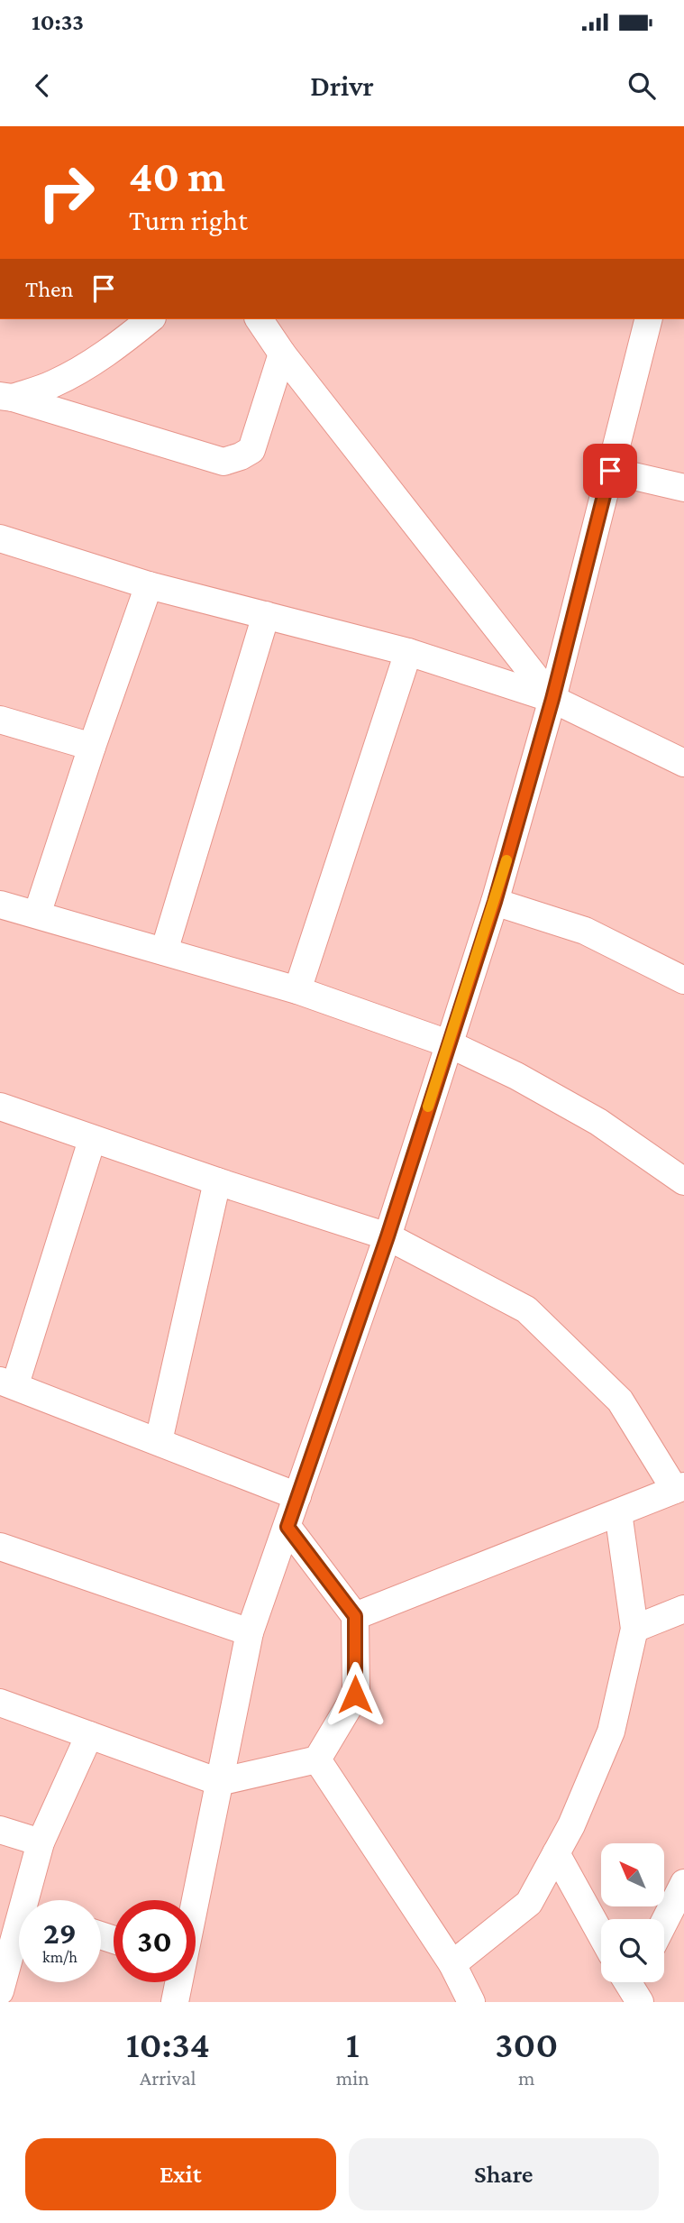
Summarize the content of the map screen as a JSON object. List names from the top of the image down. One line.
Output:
{"north":"top left","page":{"status":"10:33","header":"Drivr","turn":["40 m","Turn right"],"then":"Then","speed":"29 km/h","limit":"30","eta":["10:34","Arrival","1","min","300","m"],"buttons":["Exit","Share"]}}
